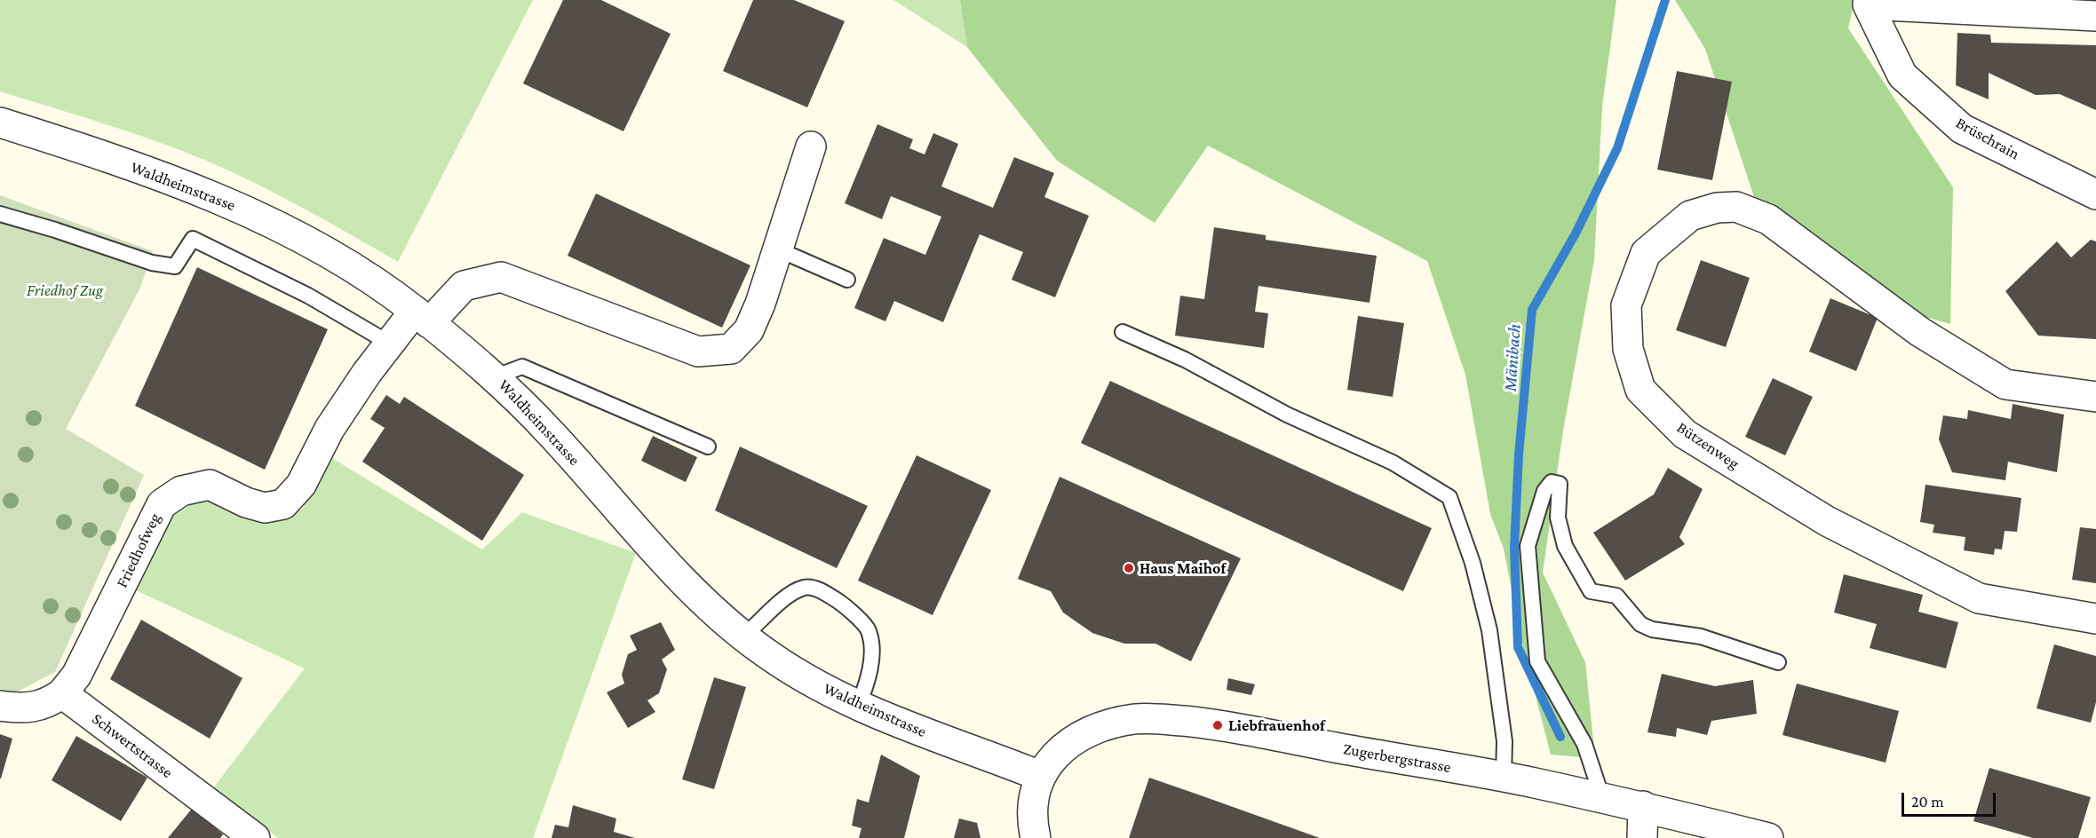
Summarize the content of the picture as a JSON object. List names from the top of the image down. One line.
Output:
{"streets":{"street":["Brüschrain","Waldheimstrasse","Bützenweg","Friedhofweg","Schwertstrasse","Zugerbergstrasse"]},"crossings":[["Waldheimstrasse","Friedhofweg"],["Waldheimstrasse","Zugerbergstrasse"],["Friedhofweg","Schwertstrasse"]],"water":["Mänibach"],"parks":["Friedhof Zug"],"places":["Haus Maihof","Liebfrauenhof"],"scale_bar":"20 m"}
